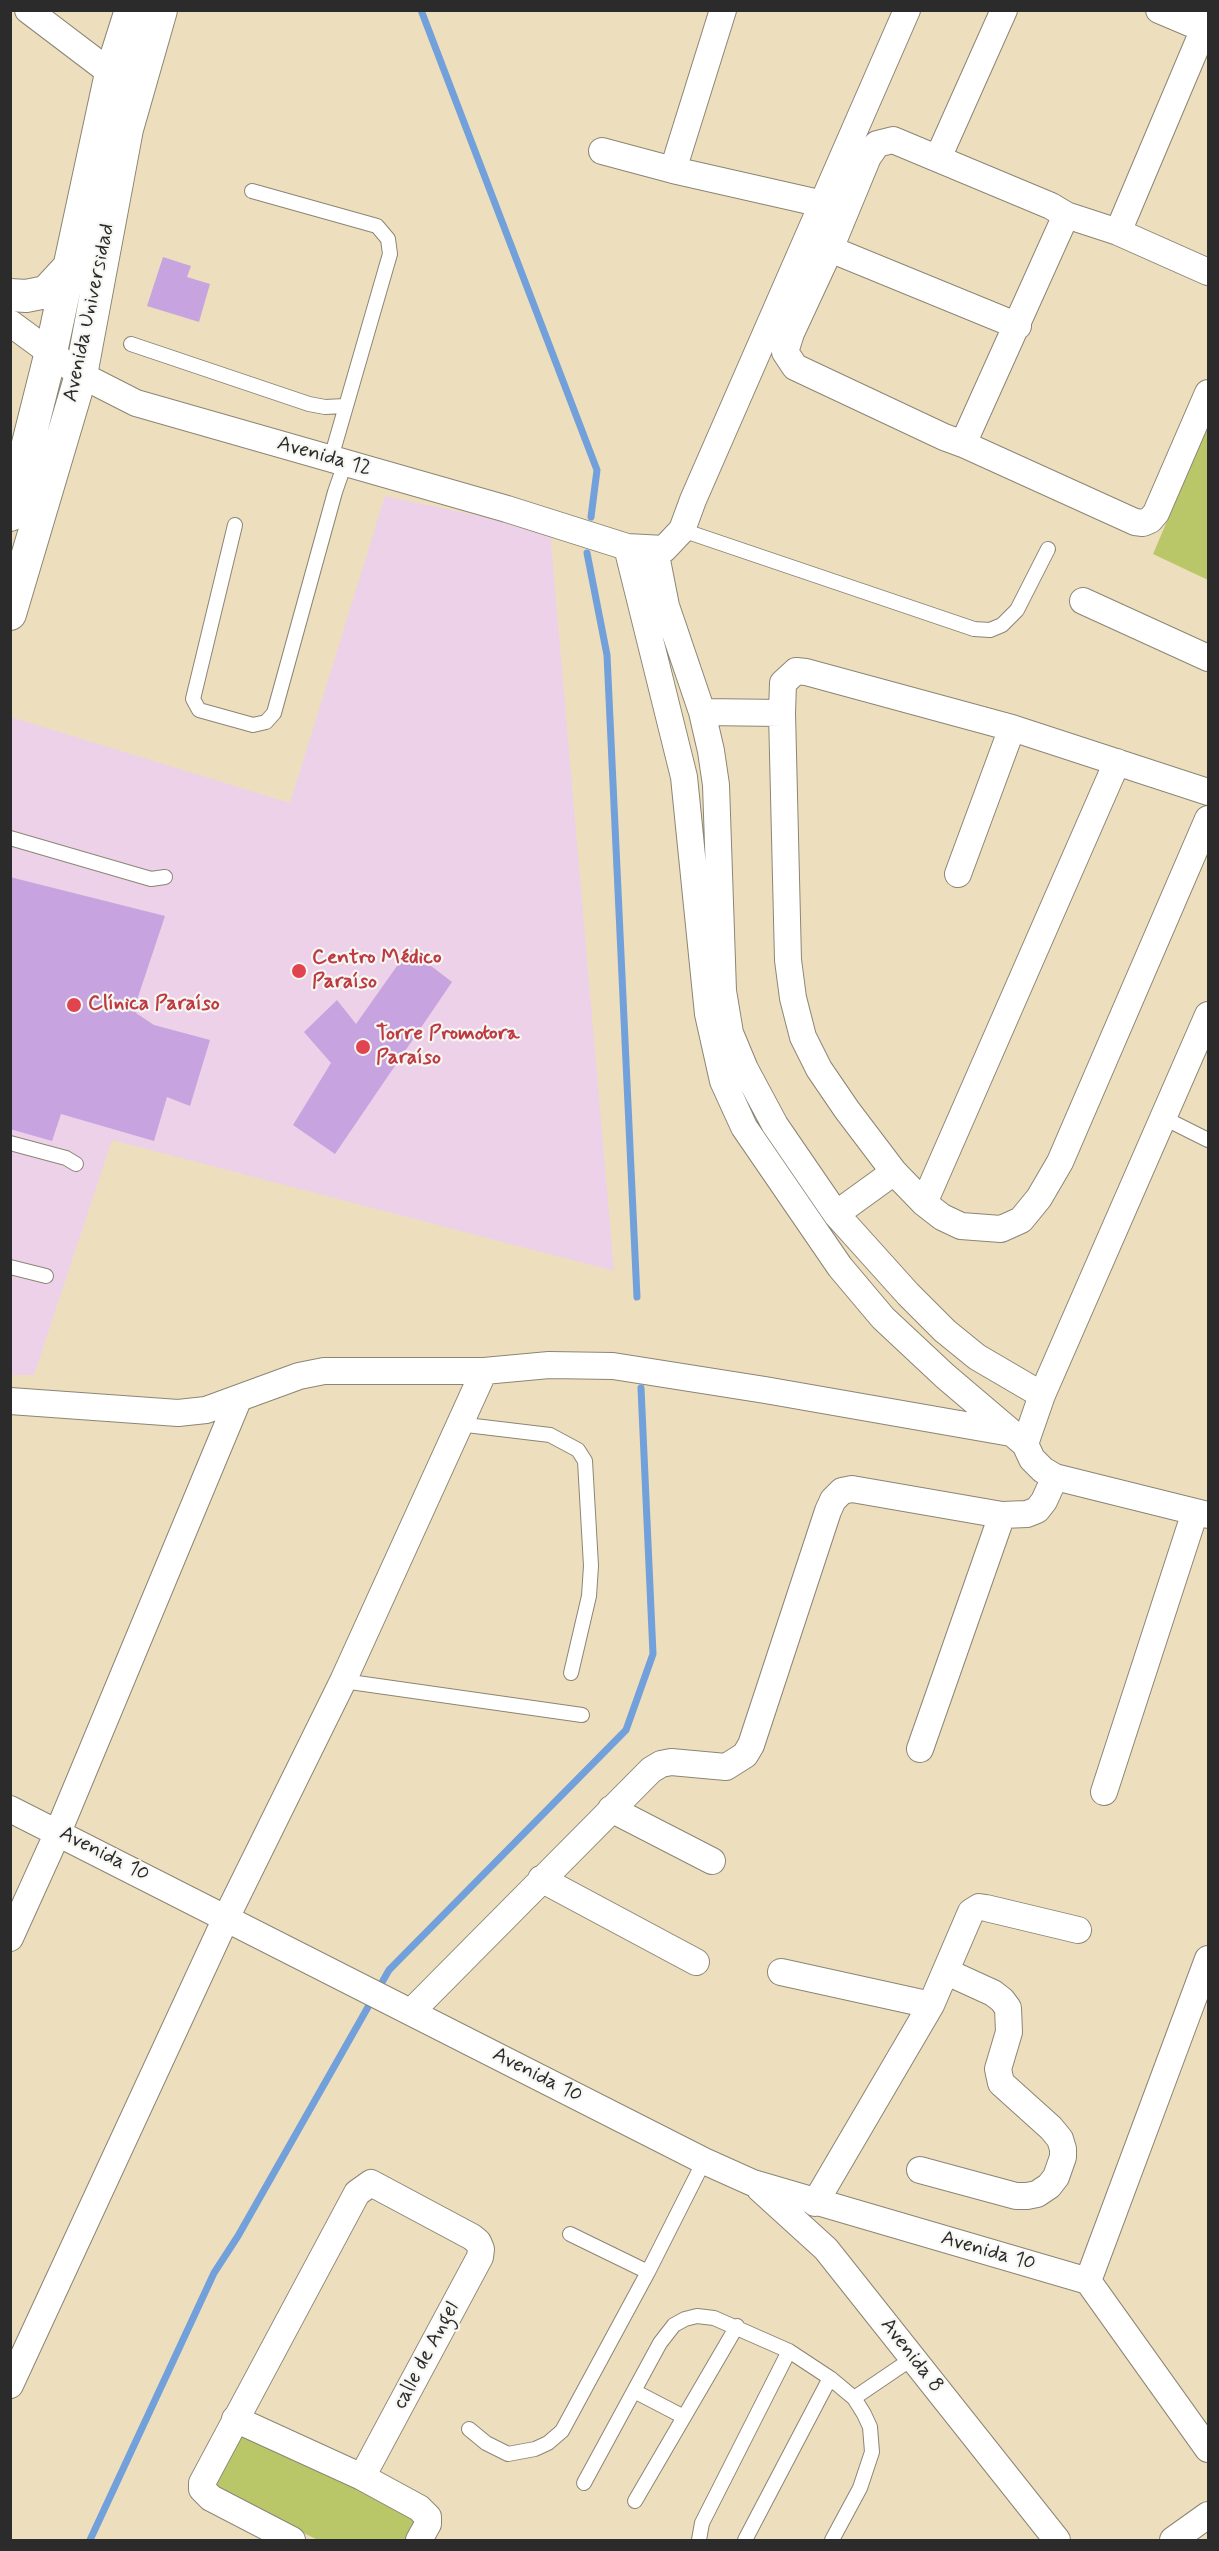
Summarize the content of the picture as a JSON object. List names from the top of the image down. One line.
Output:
{"streets":{"street":["Avenida Universidad","Avenida 12","Avenida 10","calle de Angel","Avenida 8"]},"crossings":[["Avenida Universidad","Avenida 12"],["Avenida 10","Avenida 8"]],"places":["Centro Médico Paraíso","Clínica Paraíso","Torre Promotora Paraíso"]}
